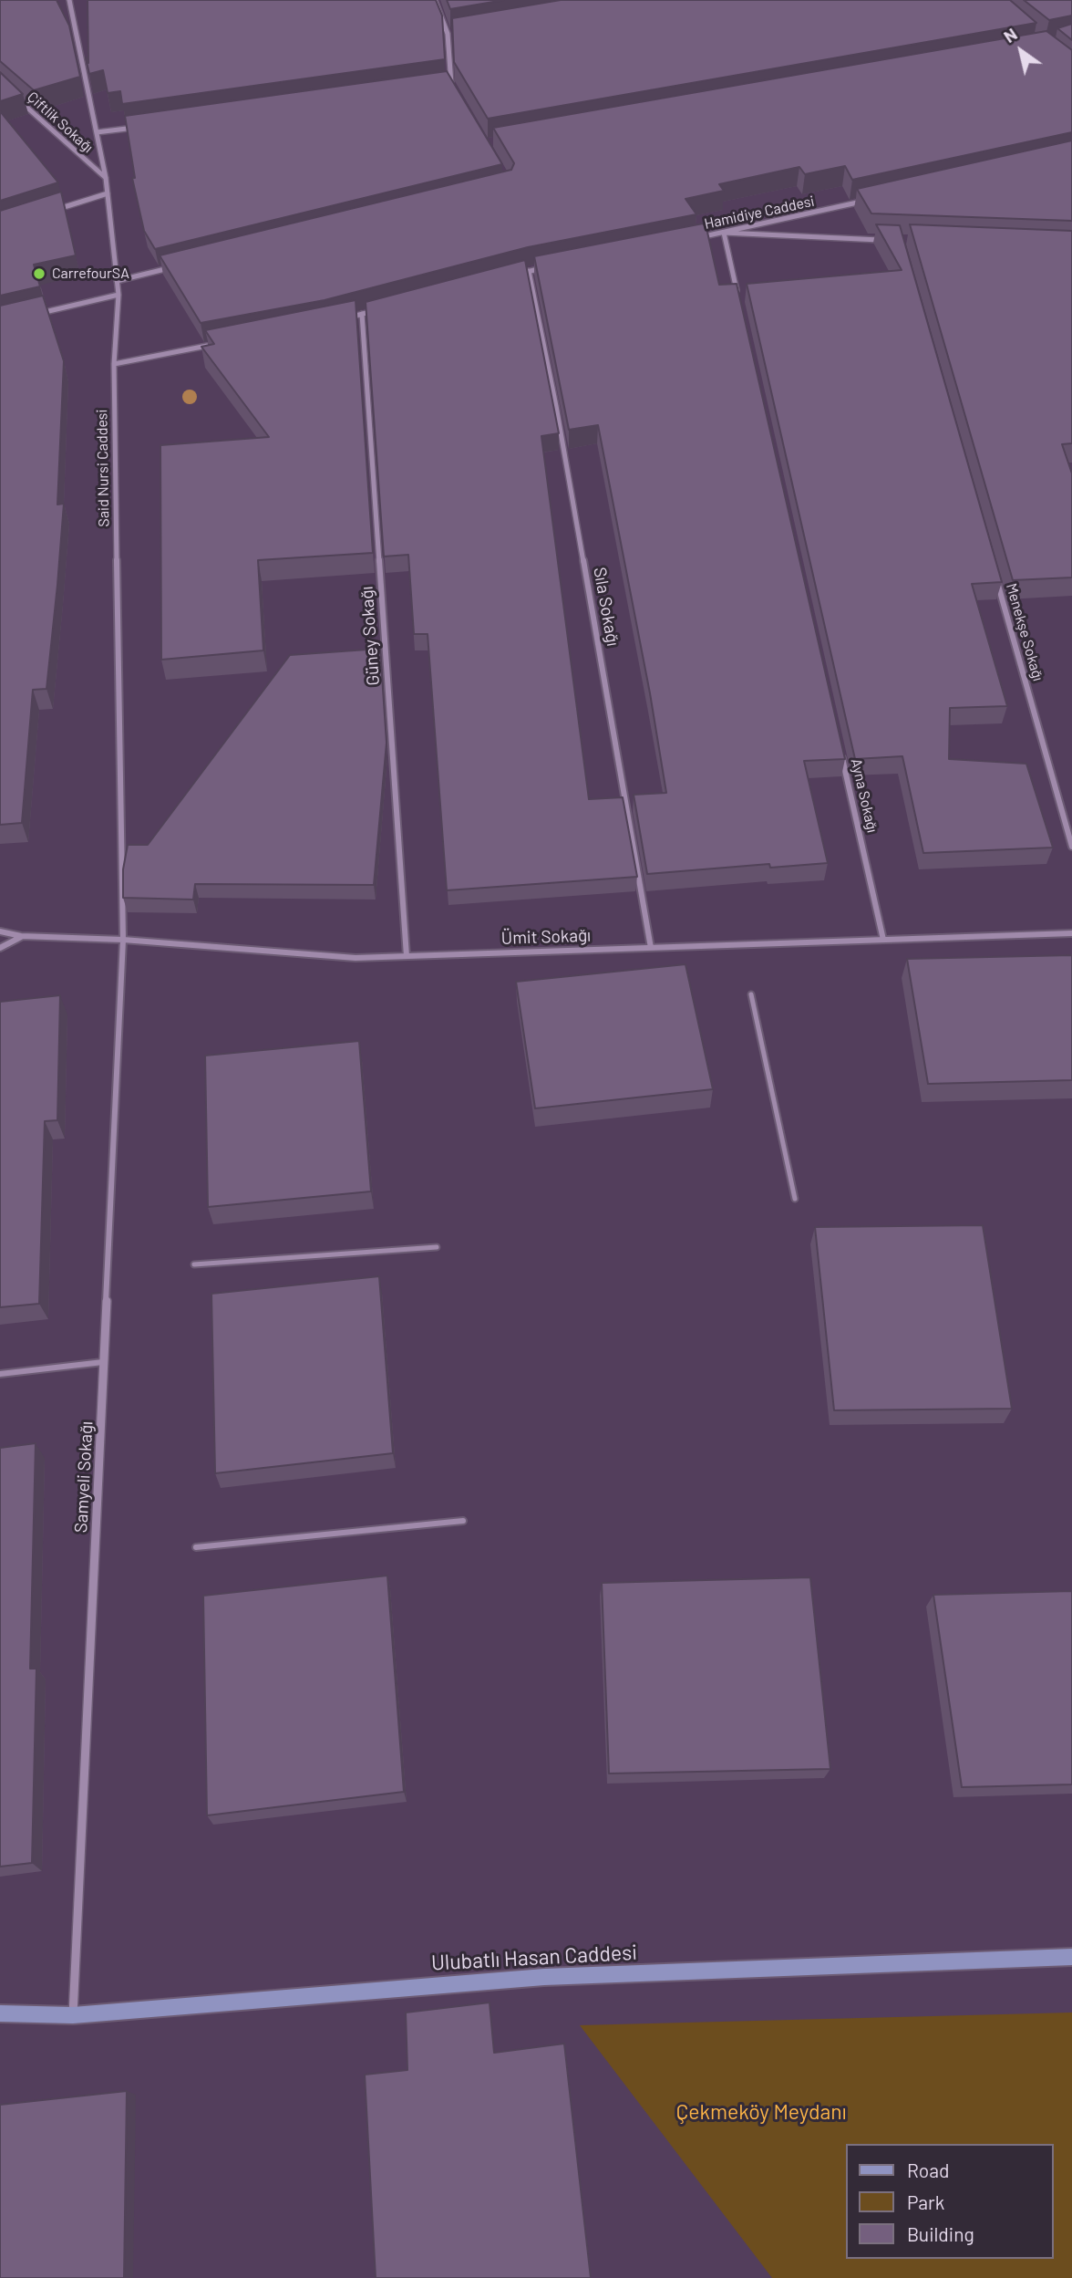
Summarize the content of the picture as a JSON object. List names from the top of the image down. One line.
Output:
{"streets":{"street":["Çiftlik Sokağı","Hamidiye Caddesi","Said Nursi Caddesi","Sıla Sokağı","Menekşe Sokağı","Güney Sokağı","Ayna Sokağı","Ümit Sokağı","Samyeli Sokağı","Ulubatlı Hasan Caddesi"]},"crossings":[["Çiftlik Sokağı","Said Nursi Caddesi"],["Said Nursi Caddesi","Ümit Sokağı"],["Said Nursi Caddesi","Samyeli Sokağı"],["Sıla Sokağı","Ümit Sokağı"],["Güney Sokağı","Ümit Sokağı"],["Ayna Sokağı","Ümit Sokağı"],["Ümit Sokağı","Samyeli Sokağı"],["Samyeli Sokağı","Ulubatlı Hasan Caddesi"]],"parks":["Çekmeköy Meydanı"],"places":["CarrefourSA"],"legend":["Road","Park","Building"],"north":"top left"}
